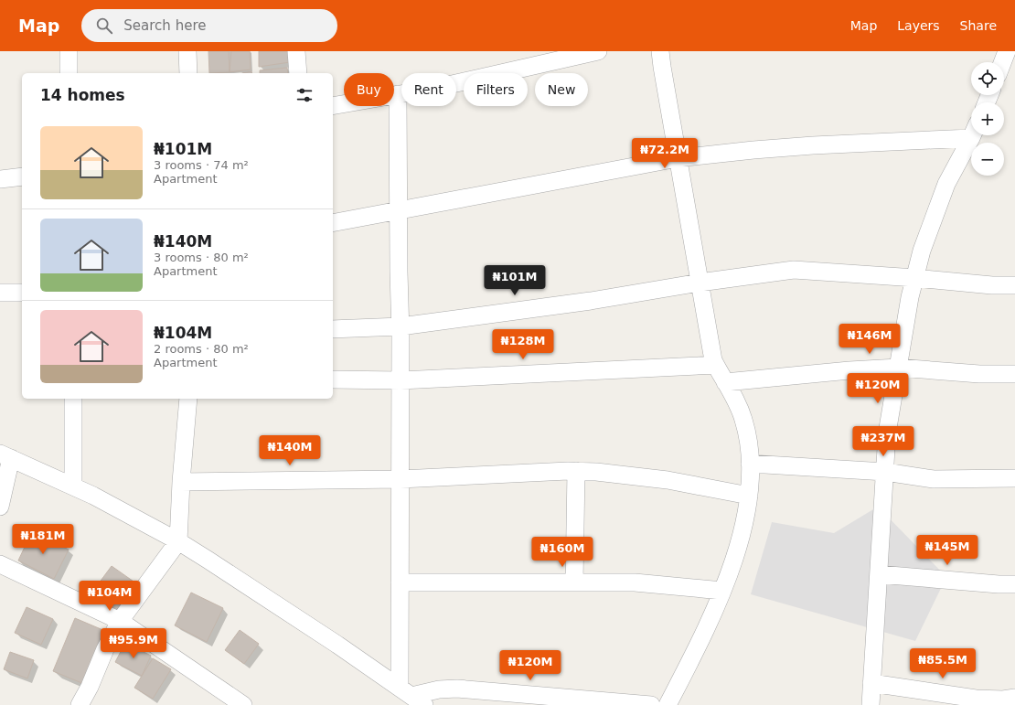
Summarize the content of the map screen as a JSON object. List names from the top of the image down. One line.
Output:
{"page":{"header":"Map","search":"Search here","nav":["Map","Layers","Share"],"map_buttons":["+","−"],"chip":["Buy","Rent","Filters","New"],"heading":"14 homes","list":[{"name":"₦101M","note":"3 rooms · 74 m² · Apartment"},{"name":"₦140M","note":"3 rooms · 80 m² · Apartment"},{"name":"₦104M","note":"2 rooms · 80 m² · Apartment"}],"price":["₦72.2M","₦101M","₦146M","₦128M","₦120M","₦237M","₦140M","₦181M","₦145M","₦160M","₦104M","₦95.9M","₦85.5M","₦120M"]}}
